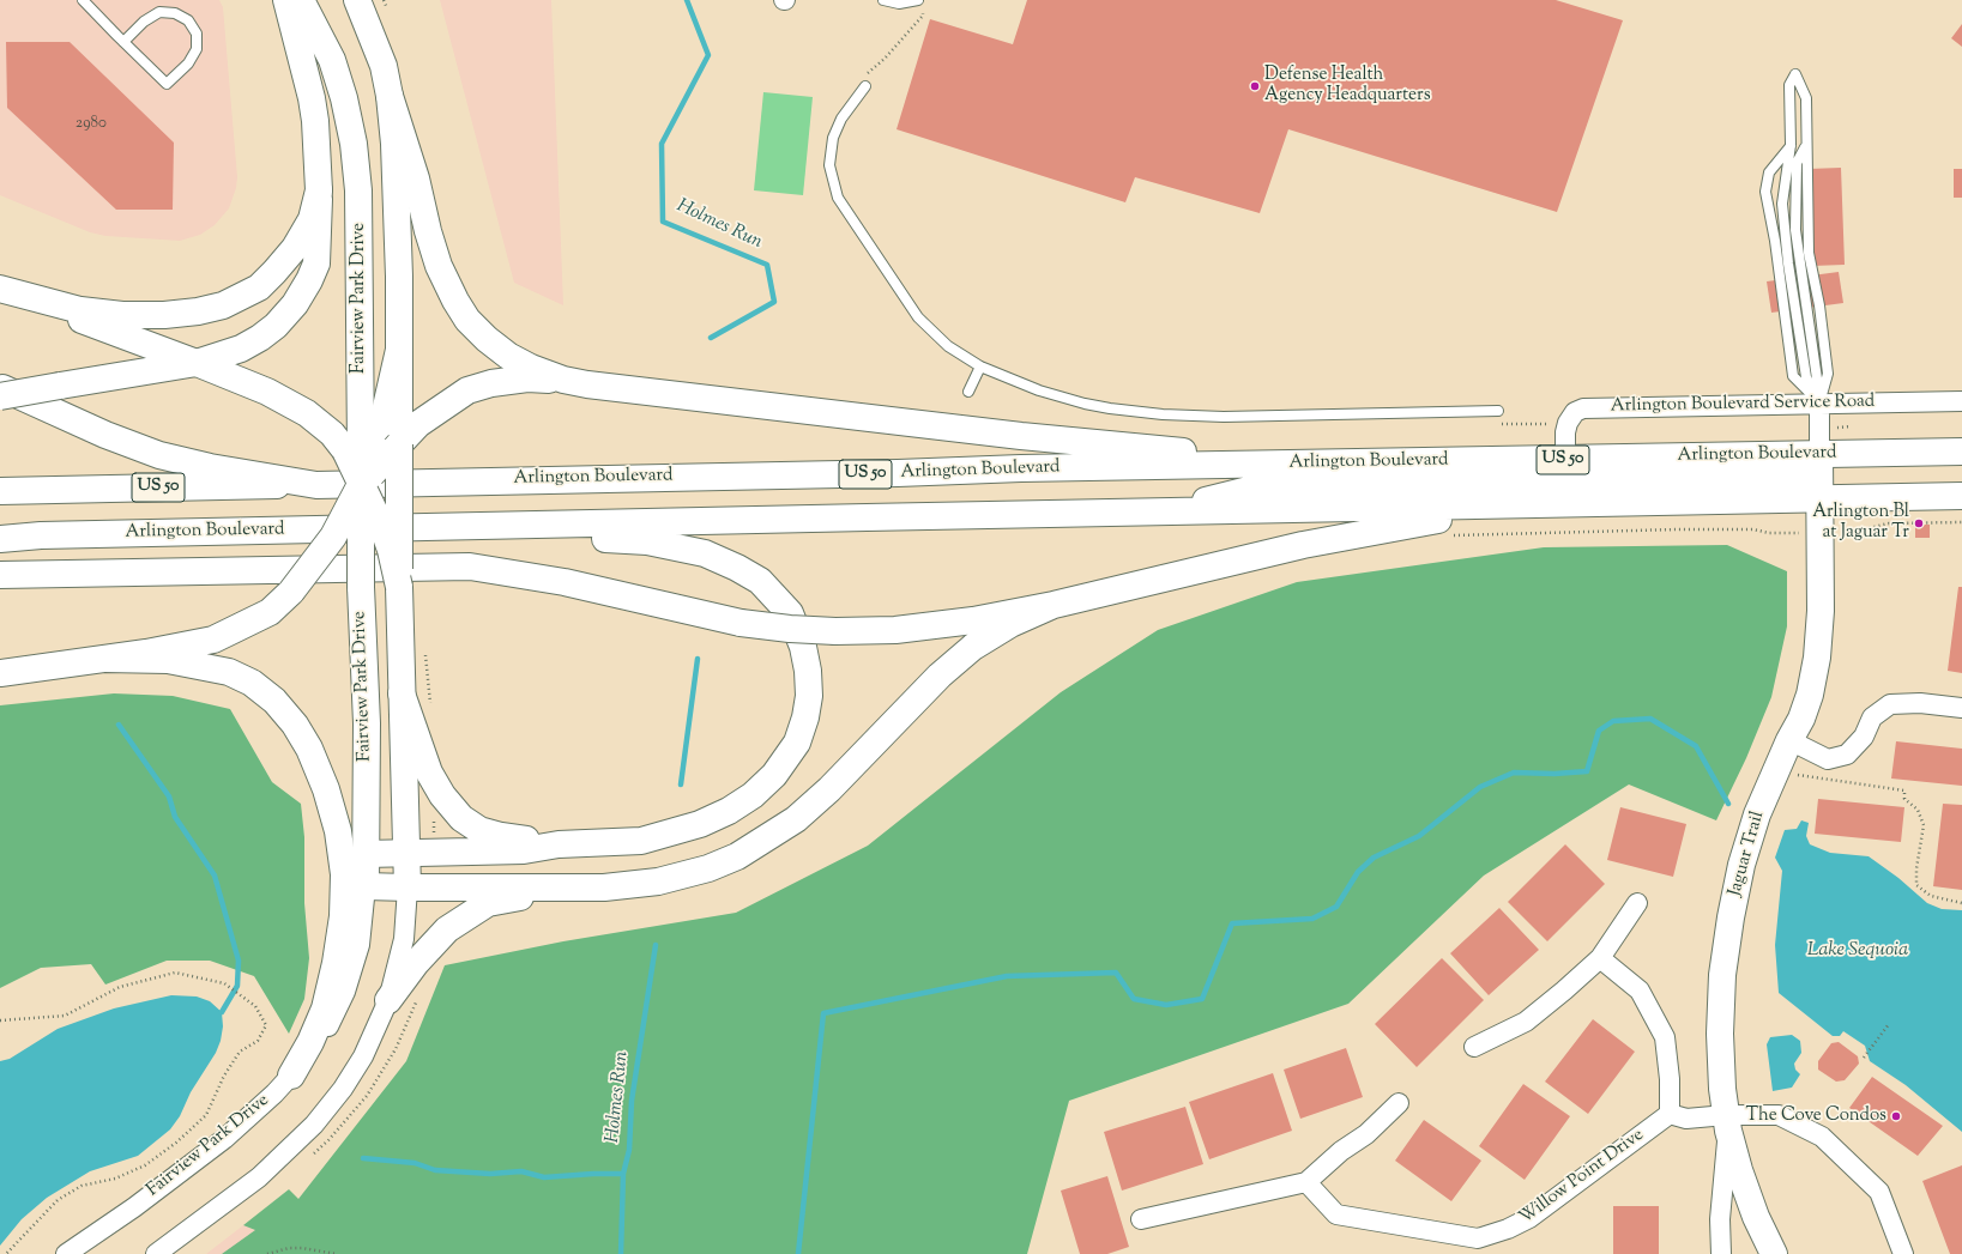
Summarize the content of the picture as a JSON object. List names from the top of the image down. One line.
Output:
{"streets":{"main road":["Fairview Park Drive","Arlington Boulevard","US 50","Jaguar Trail"],"street":["Arlington Boulevard Service Road","Willow Point Drive"]},"crossings":[["Arlington Boulevard Service Road","Arlington Boulevard"],["Arlington Boulevard","Jaguar Trail"]],"water":["Holmes Run","Lake Sequoia"],"places":["Defense Health Agency Headquarters","Arlington Bl at Jaguar Tr","The Cove Condos"],"house_numbers":["2980"]}
